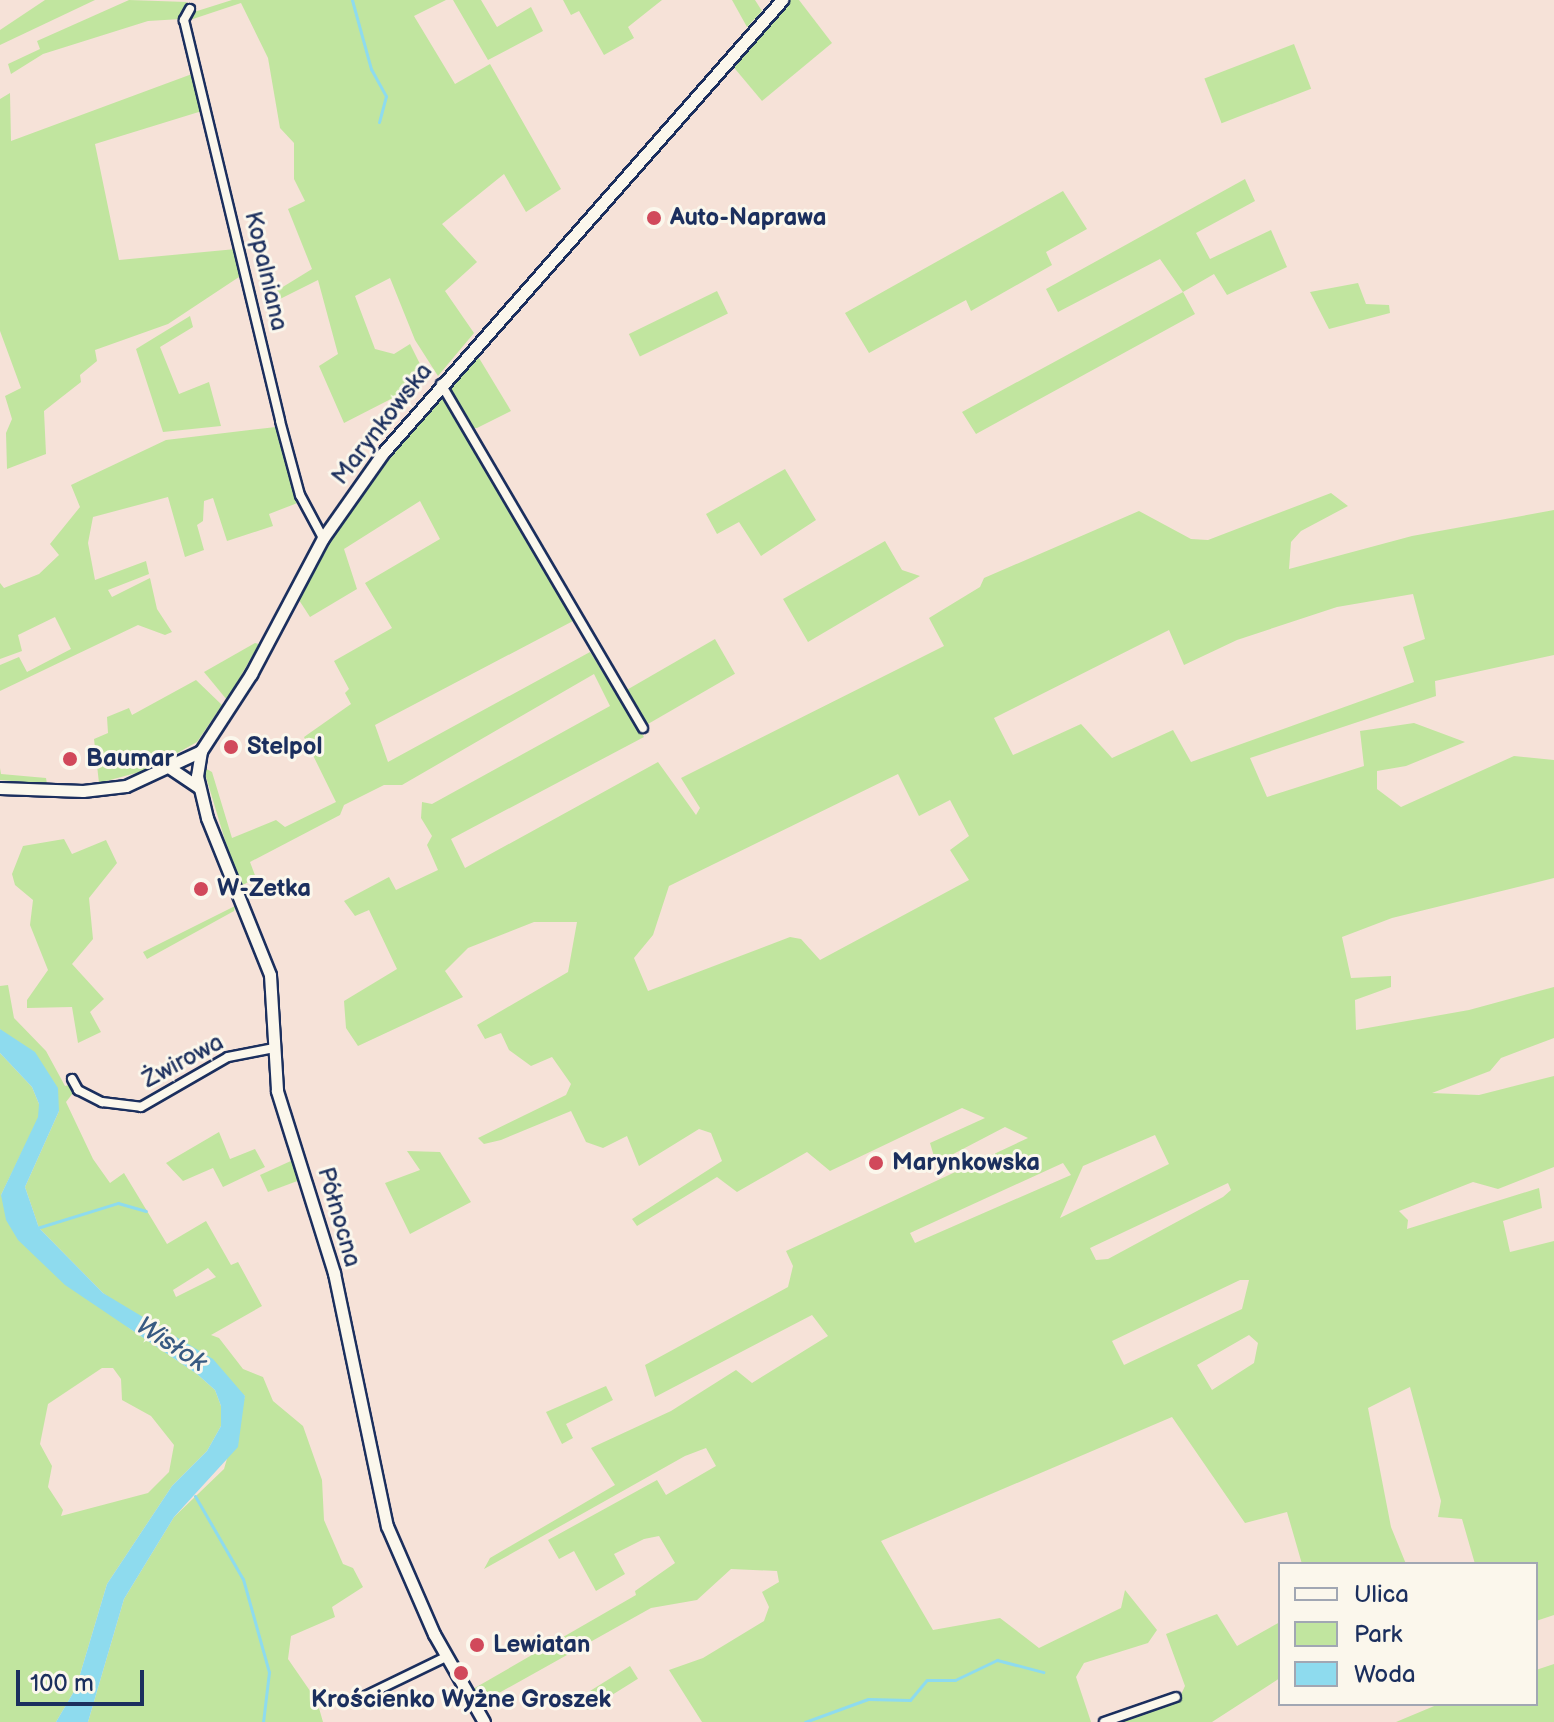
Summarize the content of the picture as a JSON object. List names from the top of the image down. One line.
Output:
{"streets":{"street":["Kopalniana","Marynkowska","Żwirowa","Północna"]},"crossings":[["Kopalniana","Marynkowska"],["Marynkowska","Północna"],["Żwirowa","Północna"]],"water":["Wisłok"],"places":["Auto-Naprawa","Stelpol","Baumar","W-Zetka","Marynkowska","Lewiatan","Krościenko Wyżne Groszek"],"legend":["Ulica","Park","Woda"],"scale_bar":"100 m"}
